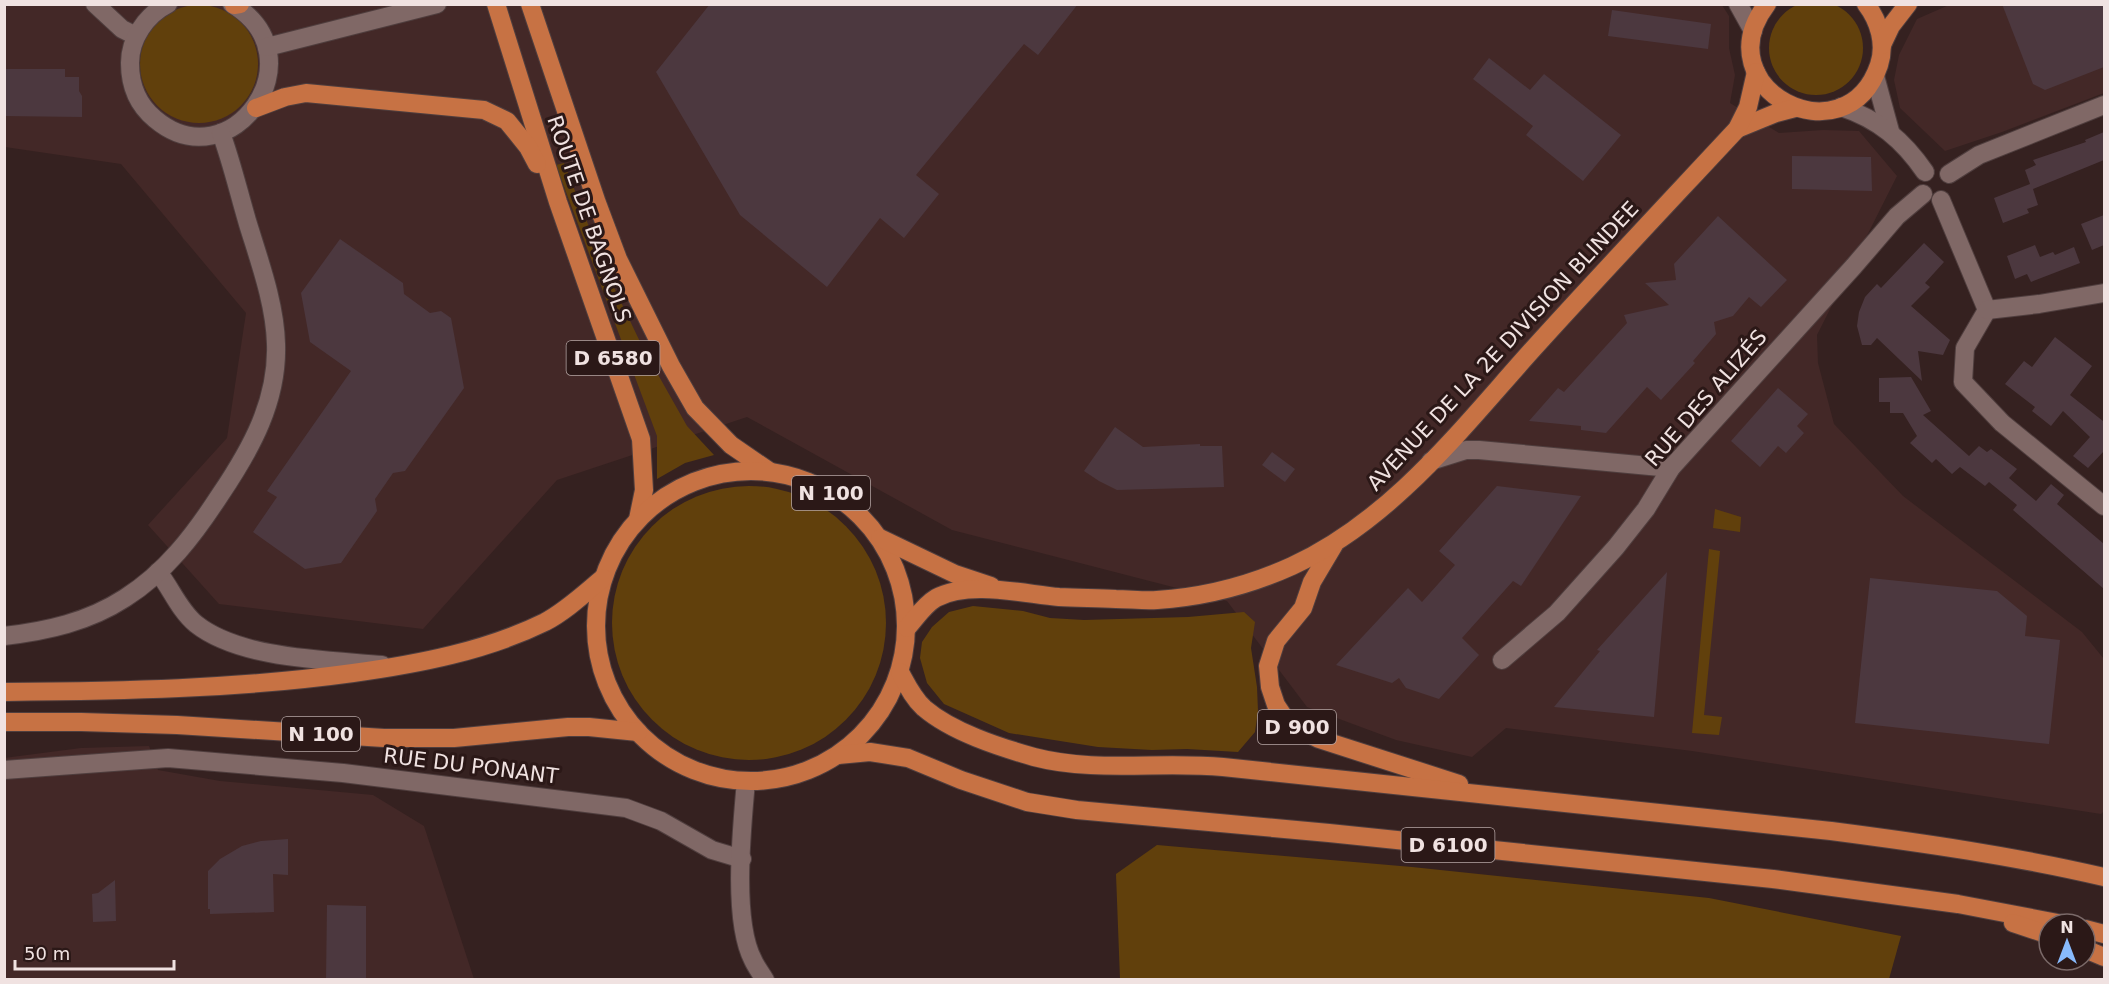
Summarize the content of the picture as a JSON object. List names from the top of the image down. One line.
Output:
{"streets":{"main road":["ROUTE DE BAGNOLS","AVENUE DE LA 2E DIVISION BLINDEE","D 6580","N 100","D 900","D 6100"],"street":["RUE DES ALIZÉS","RUE DU PONANT"]},"crossings":[["ROUTE DE BAGNOLS","N 100"],["AVENUE DE LA 2E DIVISION BLINDEE","N 100"],["AVENUE DE LA 2E DIVISION BLINDEE","D 900"],["N 100","D 6100"]],"scale_bar":"50 m","north":"top"}
